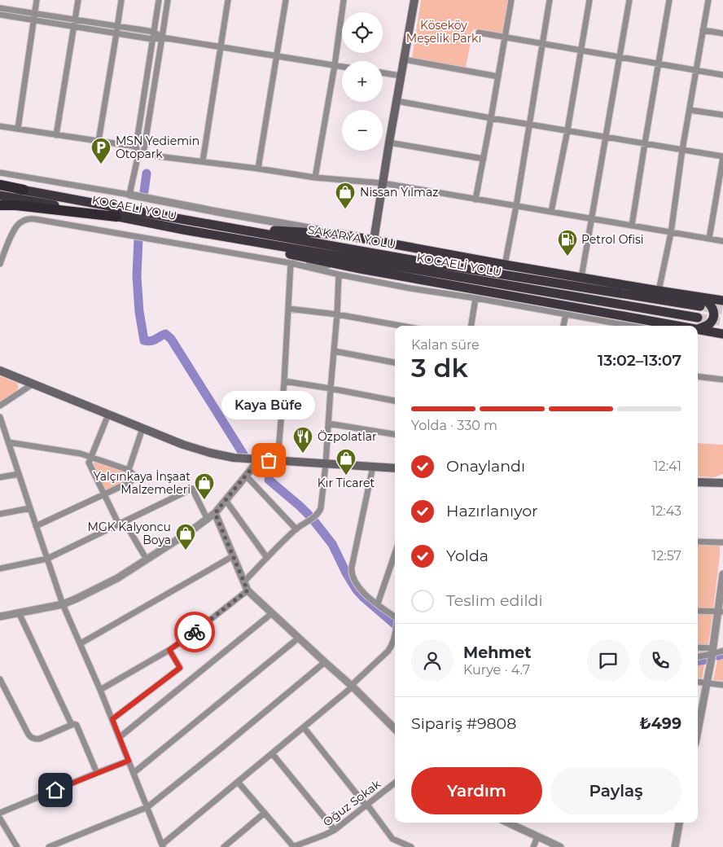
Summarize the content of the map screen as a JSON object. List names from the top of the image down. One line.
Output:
{"streets":{"highway":["KOCAELİ YOLU","SAKARYA YOLU"],"street":["Oğuz Sokak"]},"parks":["Köseköy Meşelik Parkı"],"places":{"parking":["MSN Yediemin Otopark"],"shop":["Nissan Yılmaz","Kır Ticaret","Yalçınkaya İnşaat Malzemeleri","MGK Kalyoncu Boya"],"fuel station":["Petrol Ofisi"],"restaurant":["Özpolatlar"],"other":["Kaya Büfe"]},"page":{"map_buttons":["+","−"],"heading":["3 dk","Kalan süre","13:02–13:07"],"panel":["Mehmet","Kurye · 4.7","Sipariş #9808","₺499"],"bubble":"Kaya Büfe","bar":"Yolda · 330 m","list":[["Onaylandı","12:41"],["Hazırlanıyor","12:43"],["Yolda","12:57"],"Teslim edildi"],"buttons":["Yardım","Paylaş"]}}
